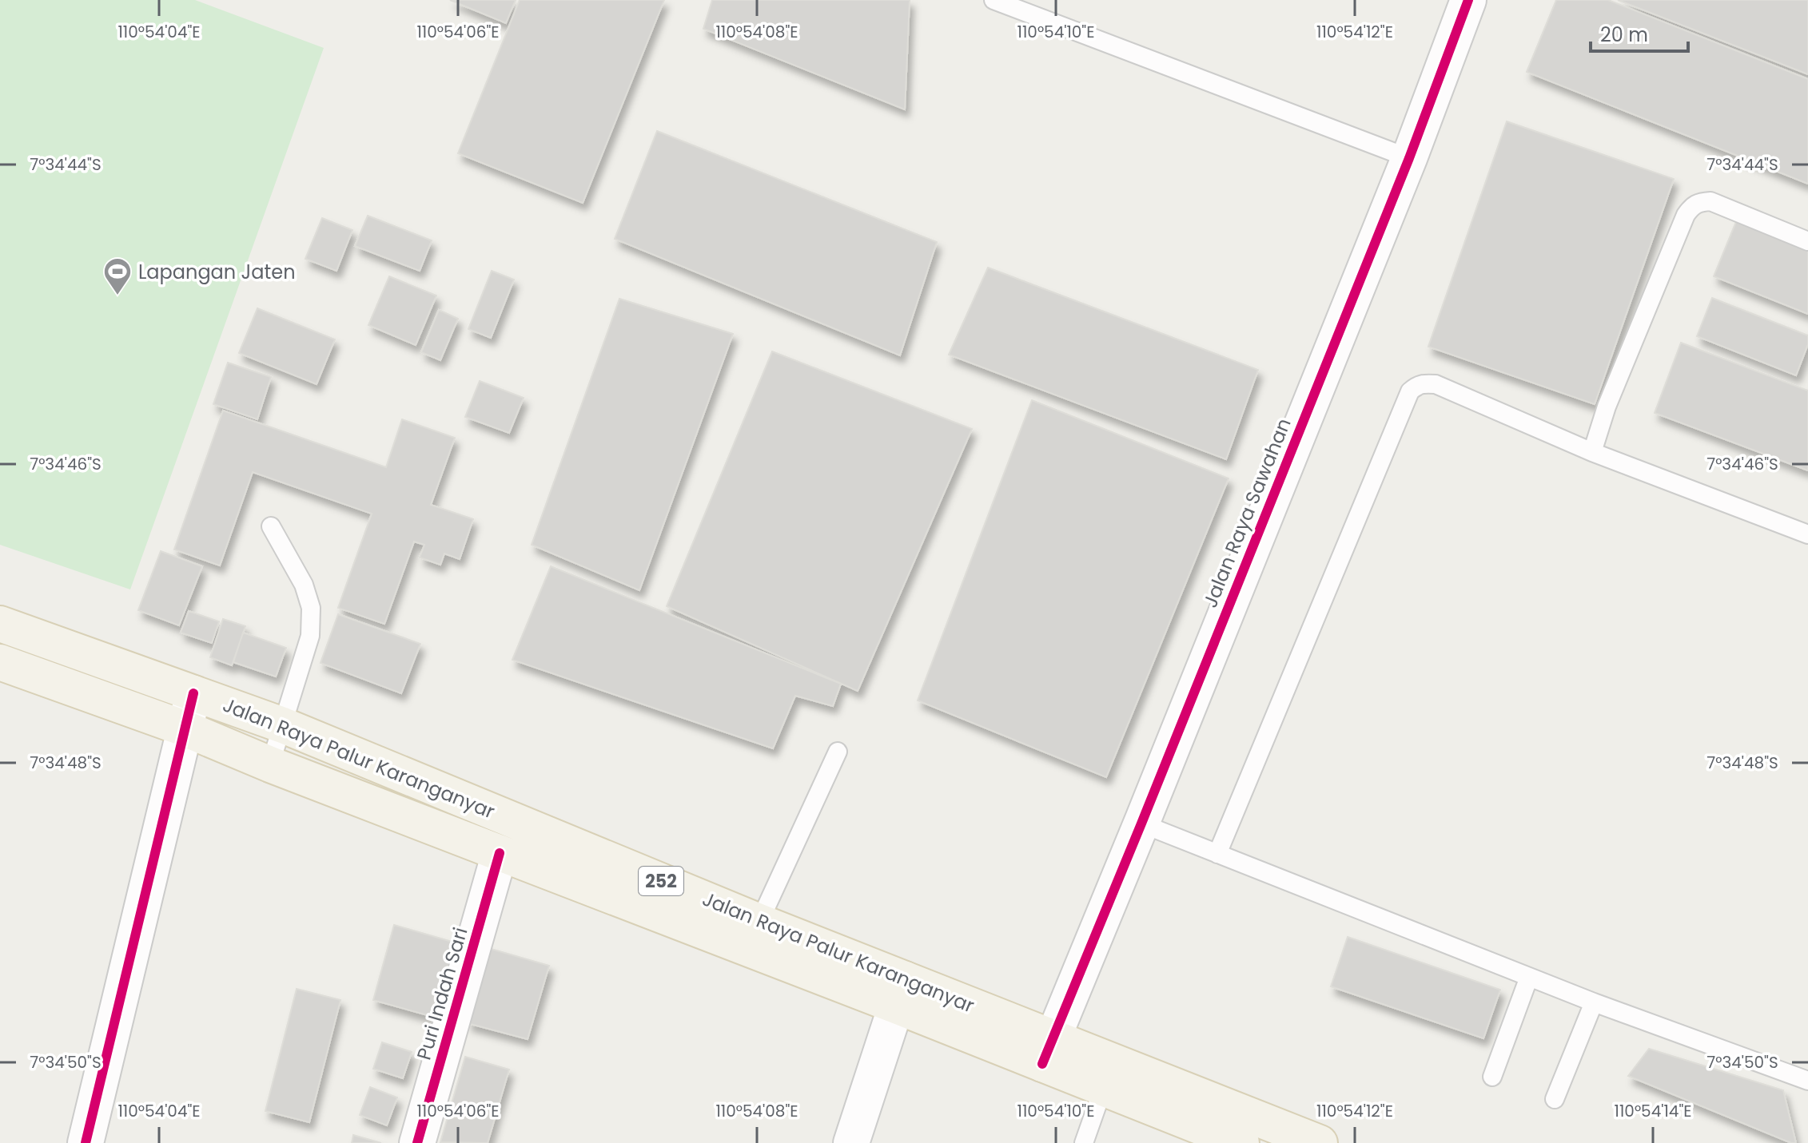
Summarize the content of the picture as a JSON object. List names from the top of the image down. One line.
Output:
{"streets":{"main road":["Jalan Raya Palur Karanganyar","252"],"street":["Jalan Raya Sawahan","Puri Indah Sari"]},"crossings":[["Jalan Raya Sawahan","Jalan Raya Palur Karanganyar"],["Jalan Raya Palur Karanganyar","Puri Indah Sari"]],"places":{"sports":["Lapangan Jaten"]},"scale_bar":"20 m","coordinates":["110°54'04\"E","110°54'06\"E","110°54'08\"E","110°54'10\"E","110°54'12\"E","7°34'44\"S","7°34'46\"S","7°34'48\"S","7°34'50\"S","110°54'14\"E"]}
